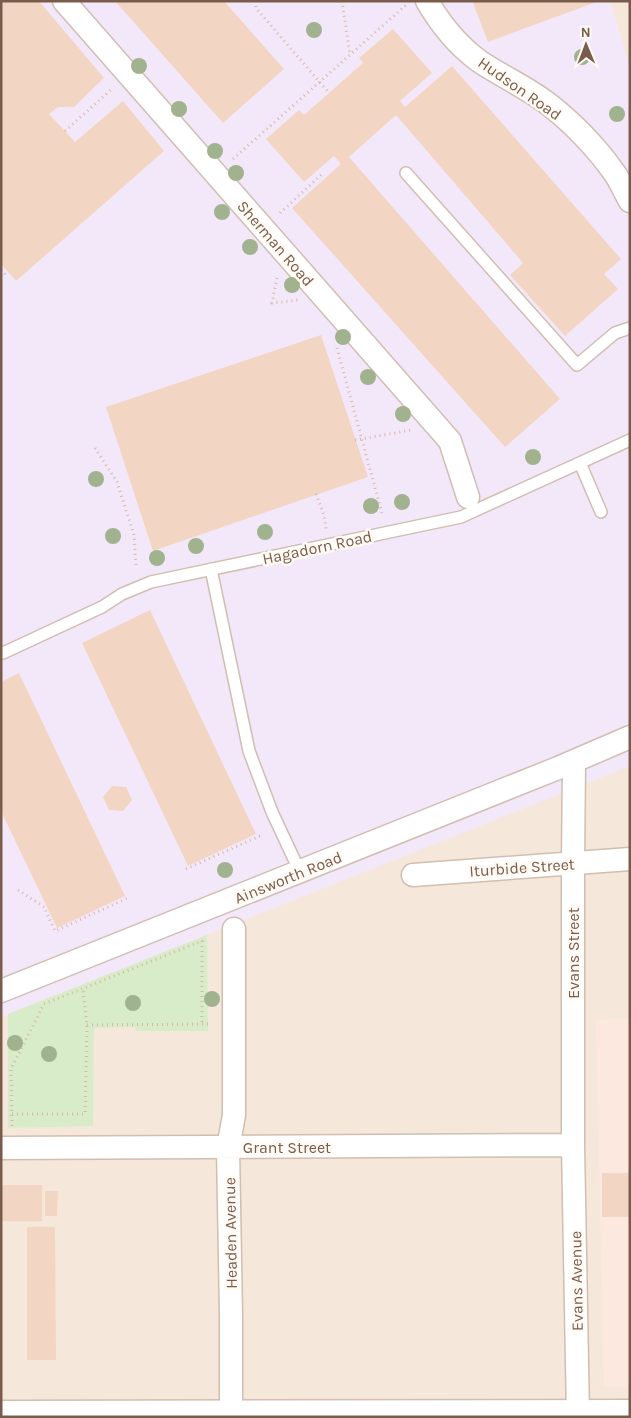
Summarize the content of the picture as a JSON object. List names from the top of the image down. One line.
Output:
{"streets":{"street":["Hudson Road","Sherman Road","Iturbide Street","Ainsworth Road","Evans Street","Grant Street","Headen Avenue","Evans Avenue"],"lane":["Hagadorn Road"]},"crossings":[["Iturbide Street","Evans Street"],["Ainsworth Road","Evans Street"],["Evans Street","Grant Street"],["Evans Street","Evans Avenue"],["Grant Street","Headen Avenue"],["Grant Street","Evans Avenue"]],"north":"top"}
